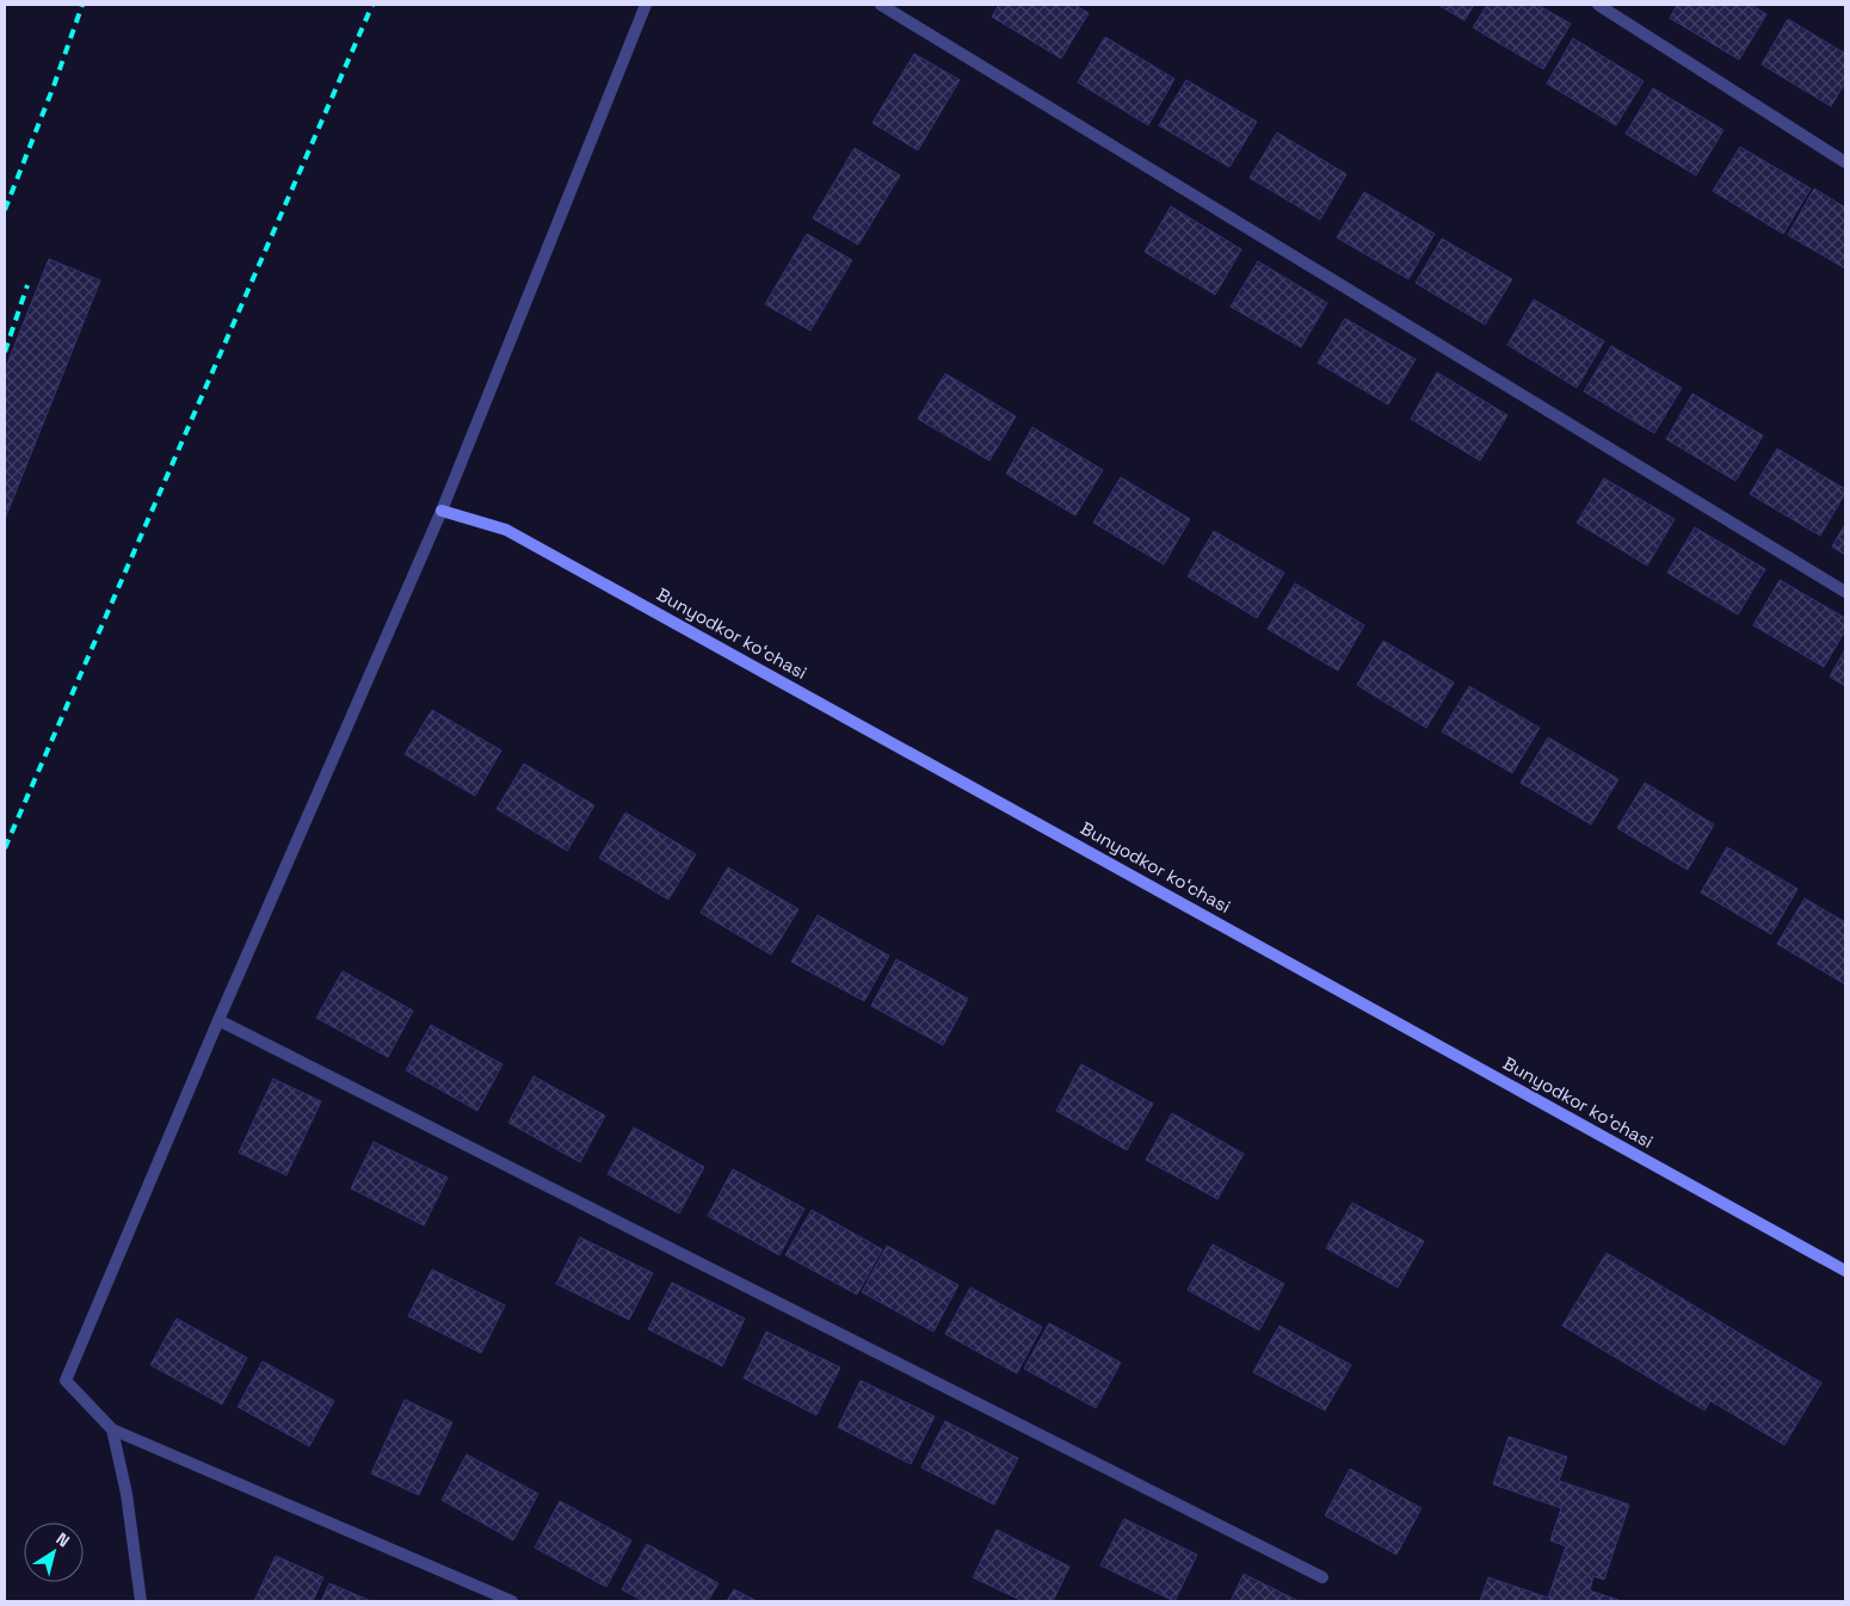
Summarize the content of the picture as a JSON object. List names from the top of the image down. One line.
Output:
{"streets":{"main road":["Bunyodkor koʻchasi"]},"north":"top right"}
